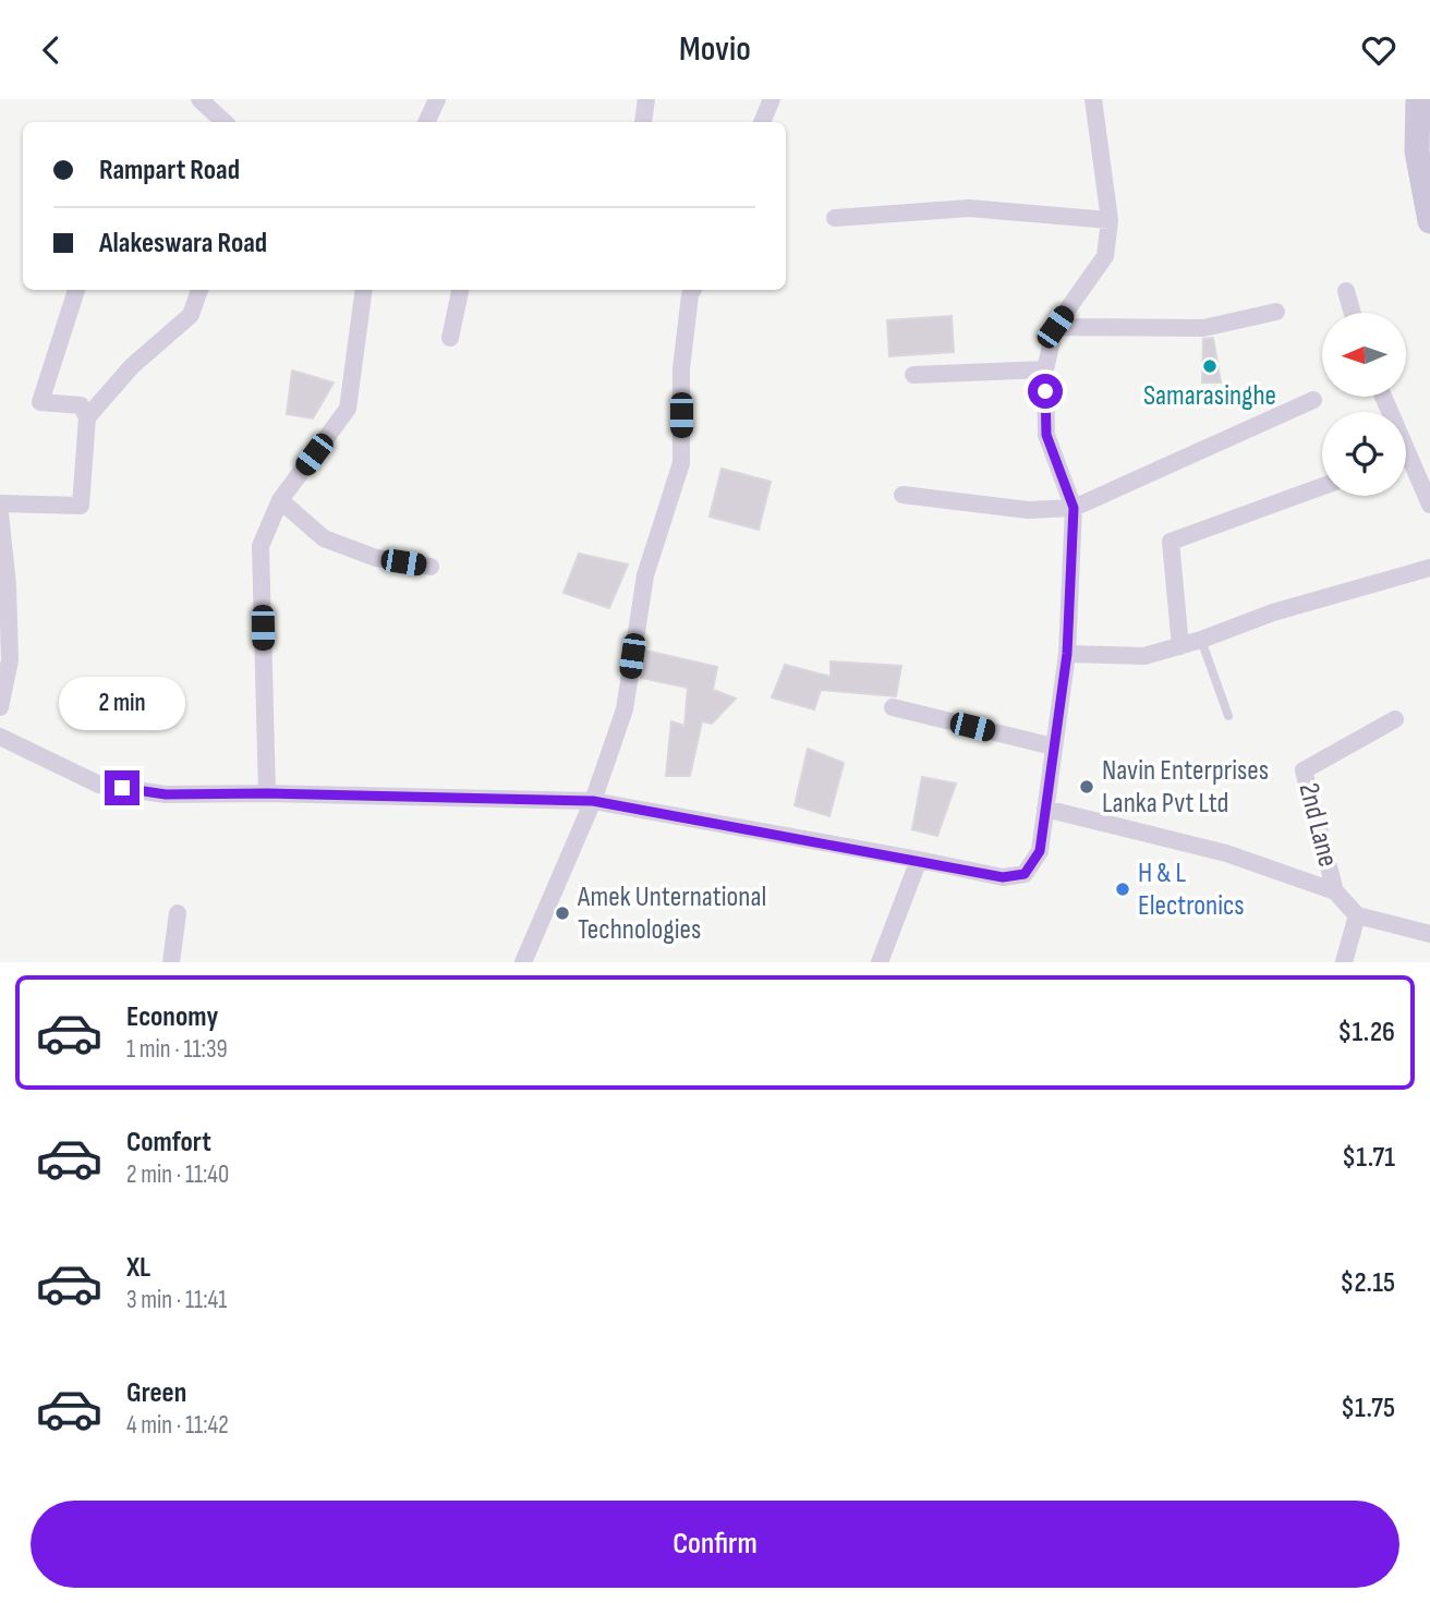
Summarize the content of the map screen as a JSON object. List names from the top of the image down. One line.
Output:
{"streets":{"street":["2nd Lane"]},"places":["Samarasinghe","Navin Enterprises Lanka Pvt Ltd","H & L Electronics","Amek Unternational Technologies"],"north":"left","page":{"header":"Movio","banner":["Rampart Road","Alakeswara Road"],"bubble":"2 min","list":[{"name":"Economy","note":"1 min · 11:39","value":"$1.26"},{"name":"Comfort","note":"2 min · 11:40","value":"$1.71"},{"name":"XL","note":"3 min · 11:41","value":"$2.15"},{"name":"Green","note":"4 min · 11:42","value":"$1.75"}],"buttons":"Confirm"}}
